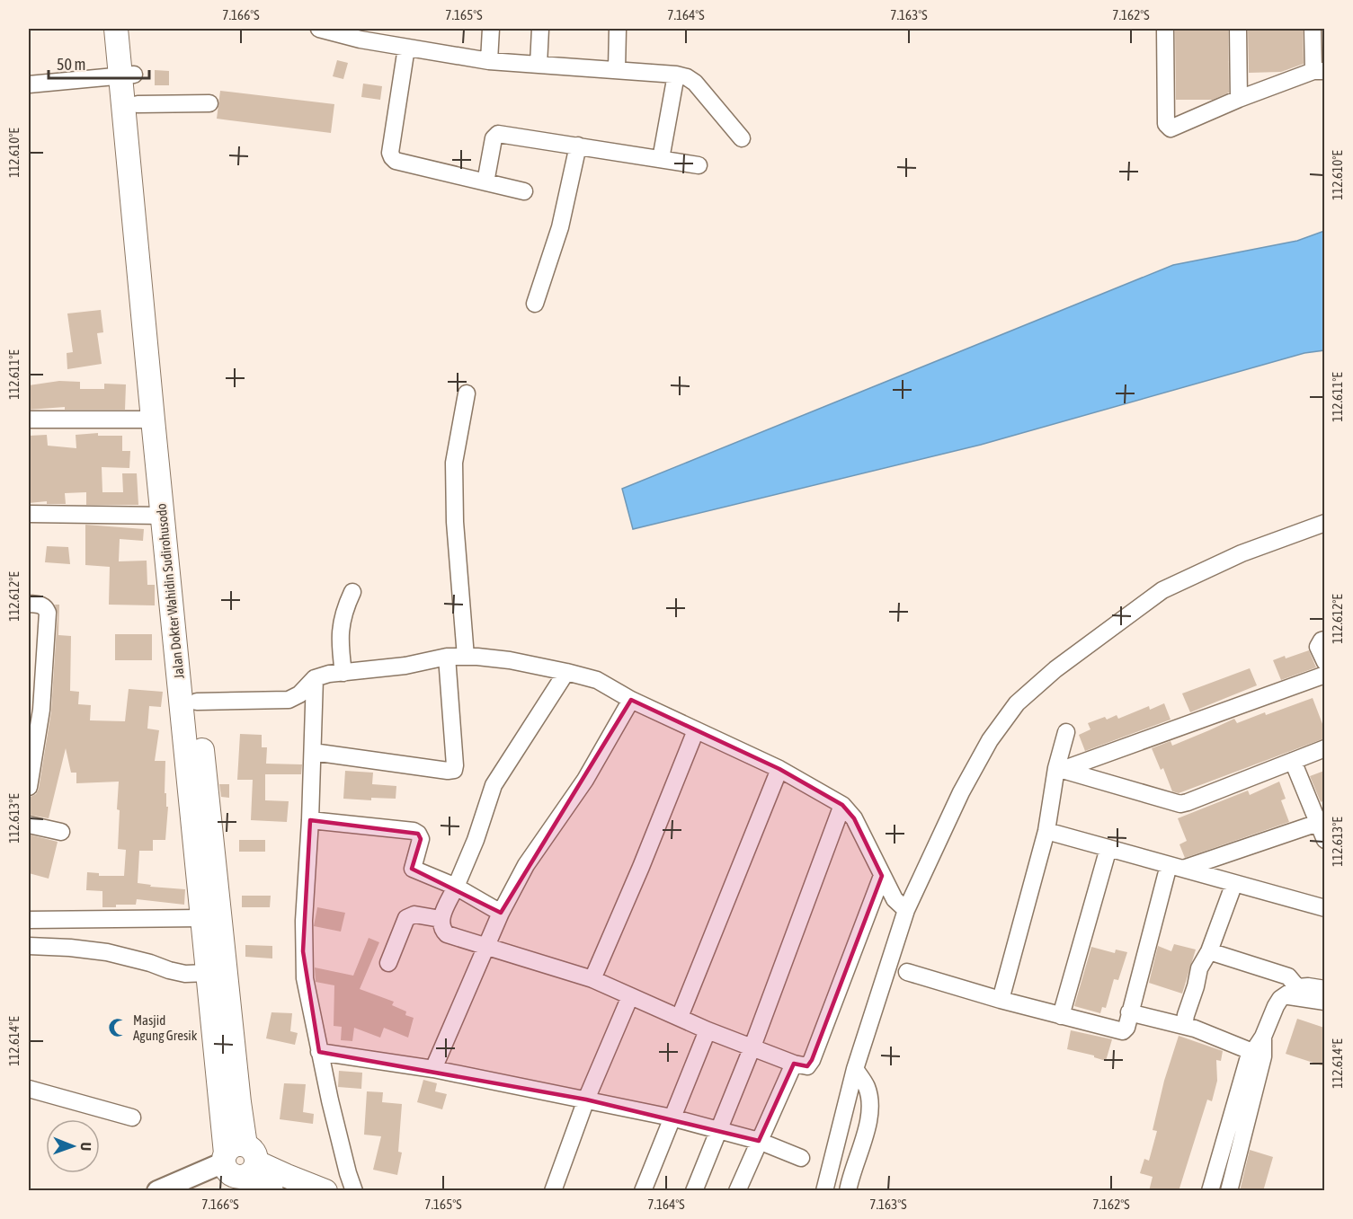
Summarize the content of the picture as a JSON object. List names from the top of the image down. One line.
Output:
{"streets":{"highway":["Jalan Dokter Wahidin Sudirohusodo"]},"places":{"mosque":["Masjid Agung Gresik"]},"scale_bar":"50 m","north":"right","coordinates":["7.166°S","7.165°S","7.164°S","7.163°S","7.162°S","112.610°E","112.611°E","112.612°E","112.613°E","112.614°E"]}
